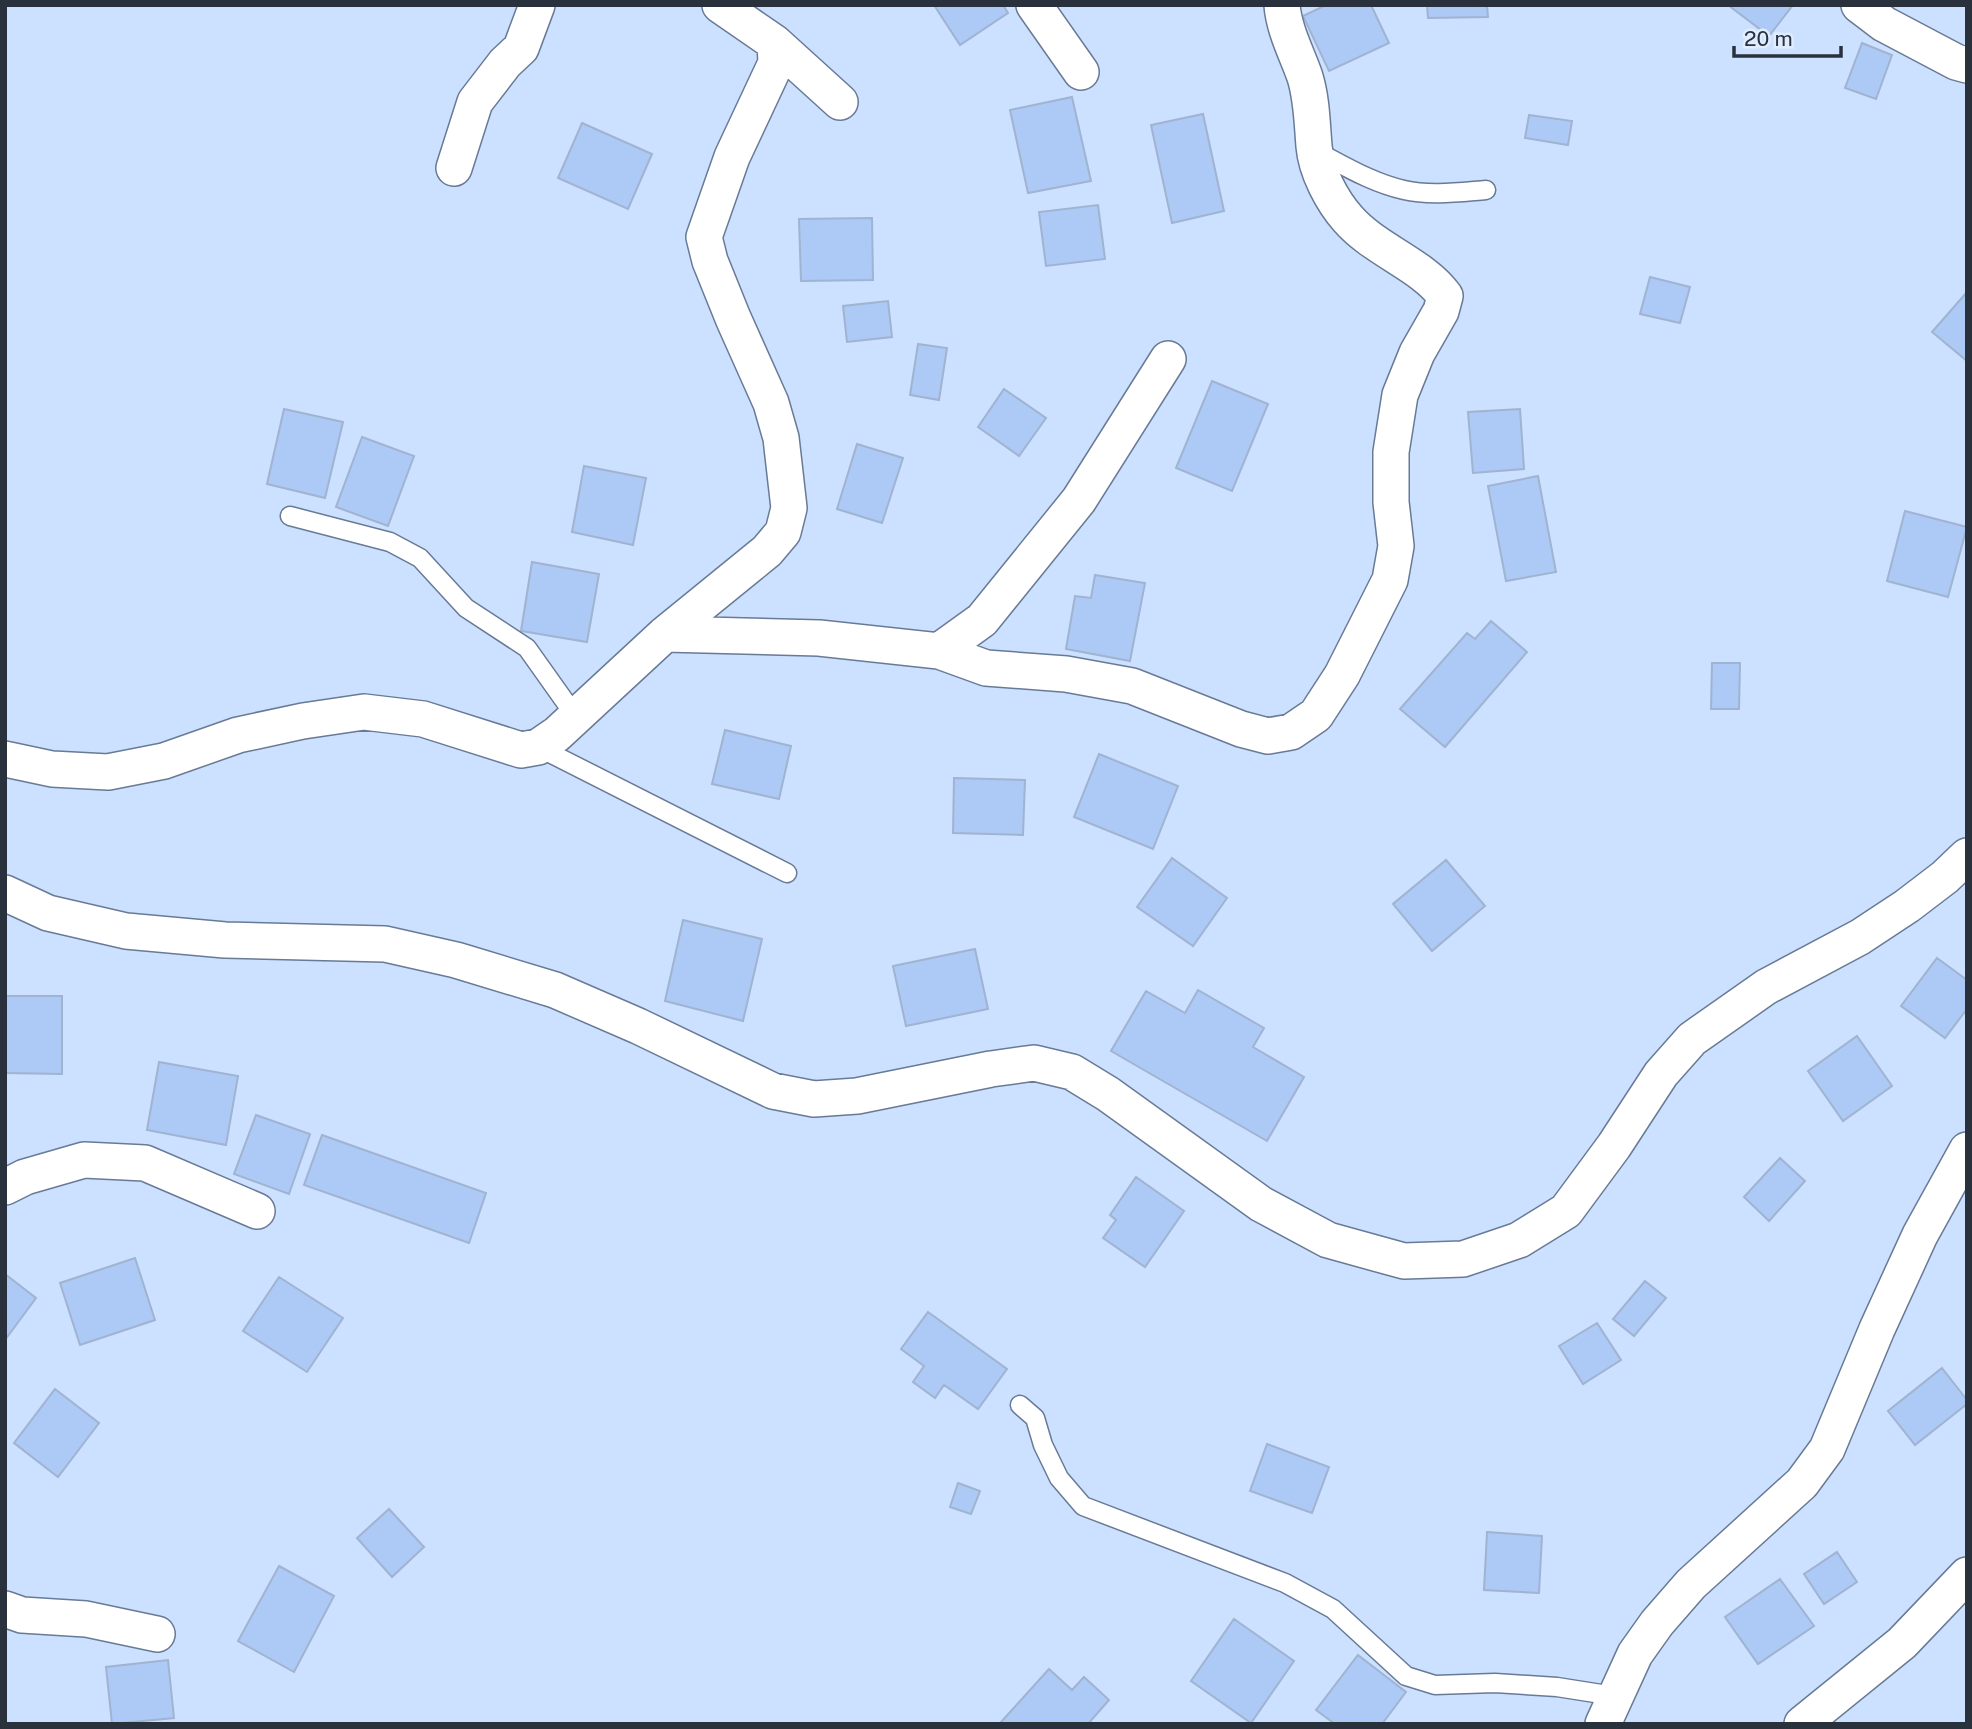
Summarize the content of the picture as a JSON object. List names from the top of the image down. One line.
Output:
{"scale_bar":"20 m"}
